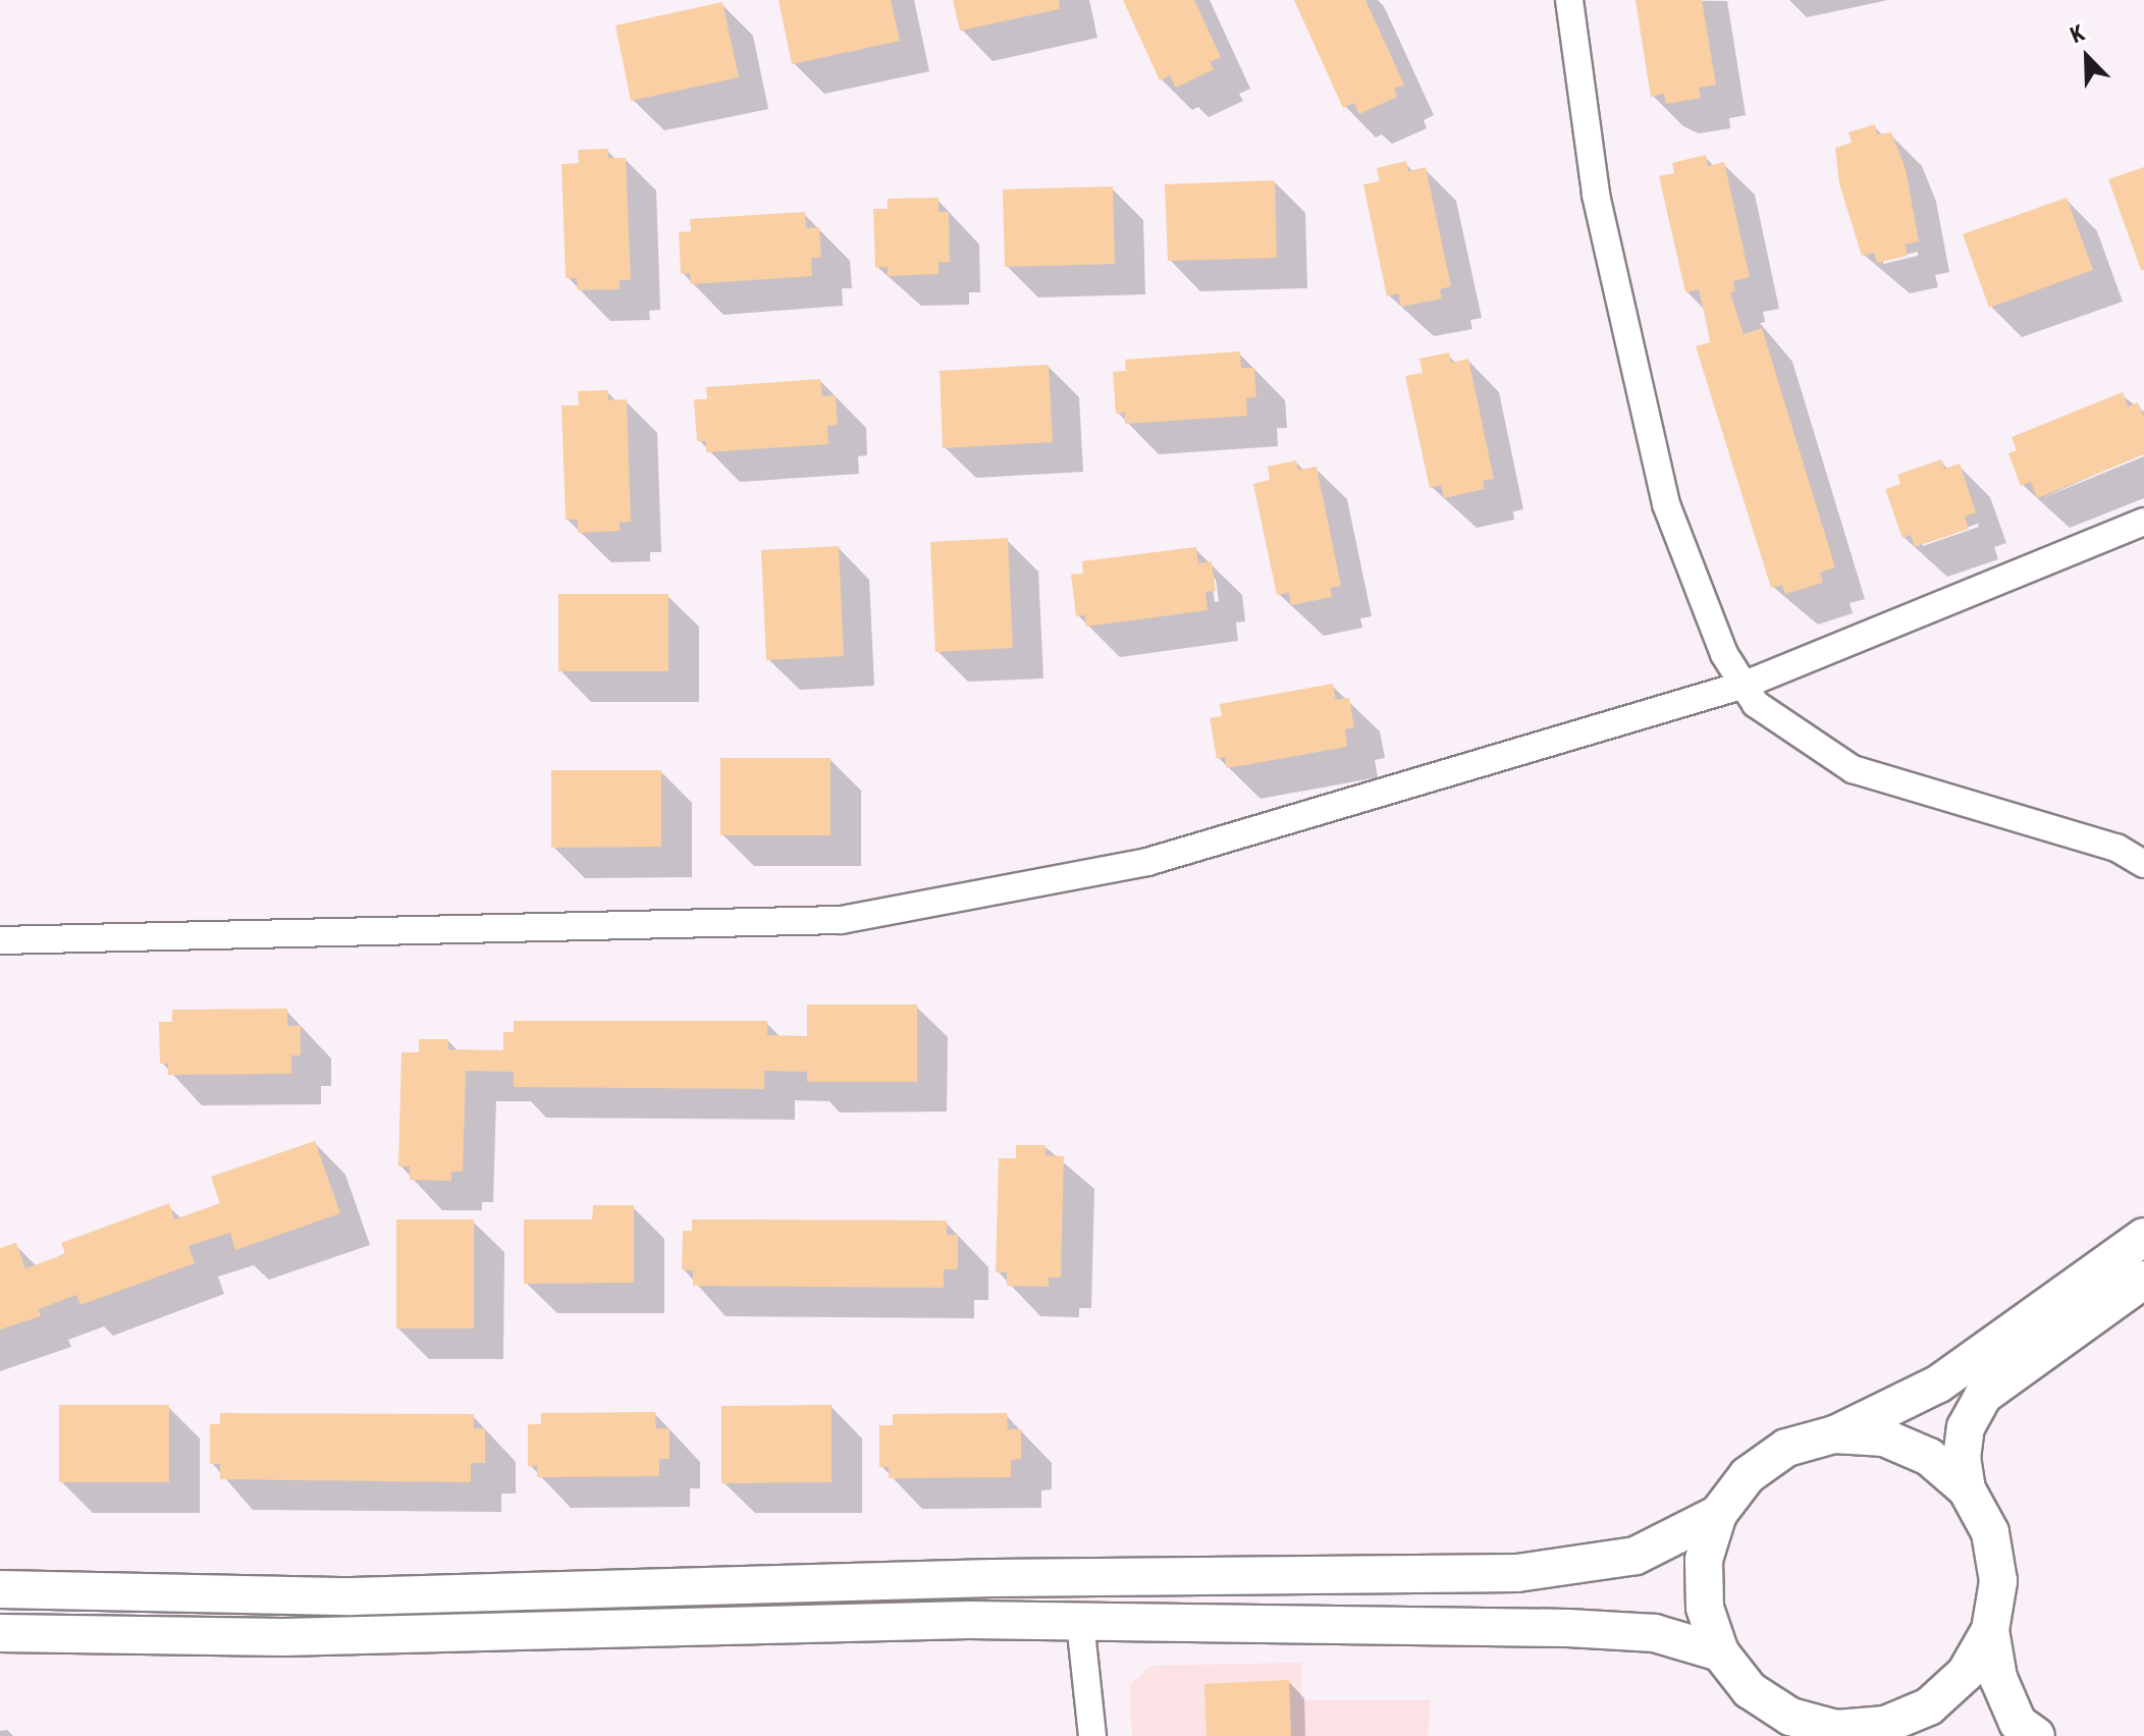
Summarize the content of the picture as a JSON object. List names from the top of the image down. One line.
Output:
{"north":"top left"}
